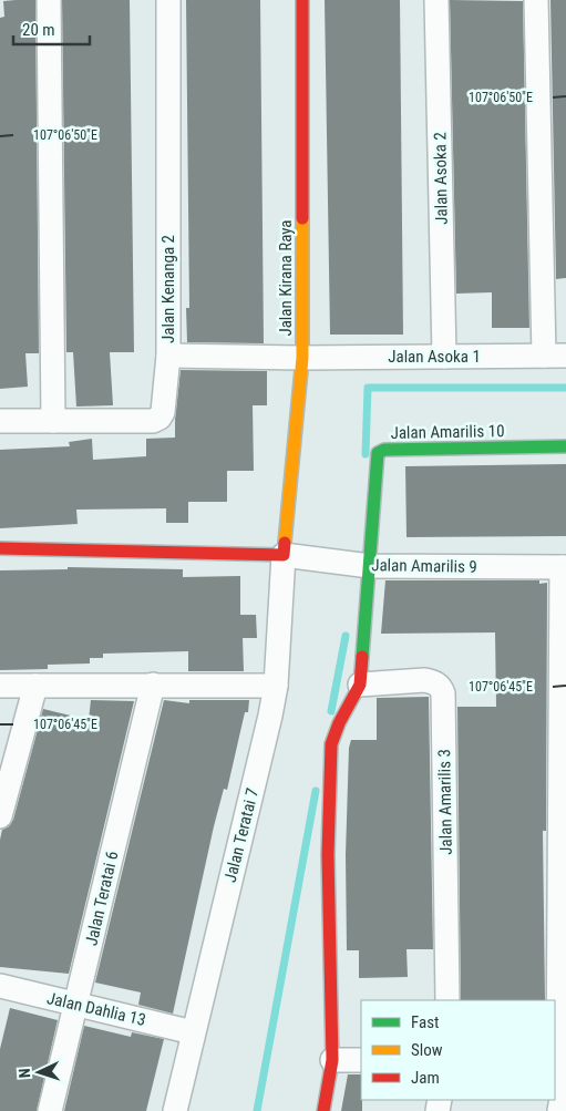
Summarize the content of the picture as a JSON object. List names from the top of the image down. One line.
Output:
{"streets":{"street":["Jalan Asoka 2","Jalan Kirana Raya","Jalan Kenanga 2","Jalan Asoka 1","Jalan Amarilis 10","Jalan Amarilis 9","Jalan Amarilis 3","Jalan Teratai 7","Jalan Teratai 6","Jalan Dahlia 13"]},"crossings":[["Jalan Asoka 2","Jalan Asoka 1"],["Jalan Kirana Raya","Jalan Asoka 1"],["Jalan Kirana Raya","Jalan Amarilis 9"],["Jalan Kirana Raya","Jalan Teratai 7"],["Jalan Kenanga 2","Jalan Asoka 1"],["Jalan Amarilis 10","Jalan Amarilis 9"],["Jalan Amarilis 9","Jalan Teratai 7"],["Jalan Teratai 7","Jalan Dahlia 13"],["Jalan Teratai 6","Jalan Dahlia 13"]],"legend":["Fast","Slow","Jam"],"scale_bar":"20 m","north":"left","coordinates":["107°06'50\"E","107°06'45\"E"]}
